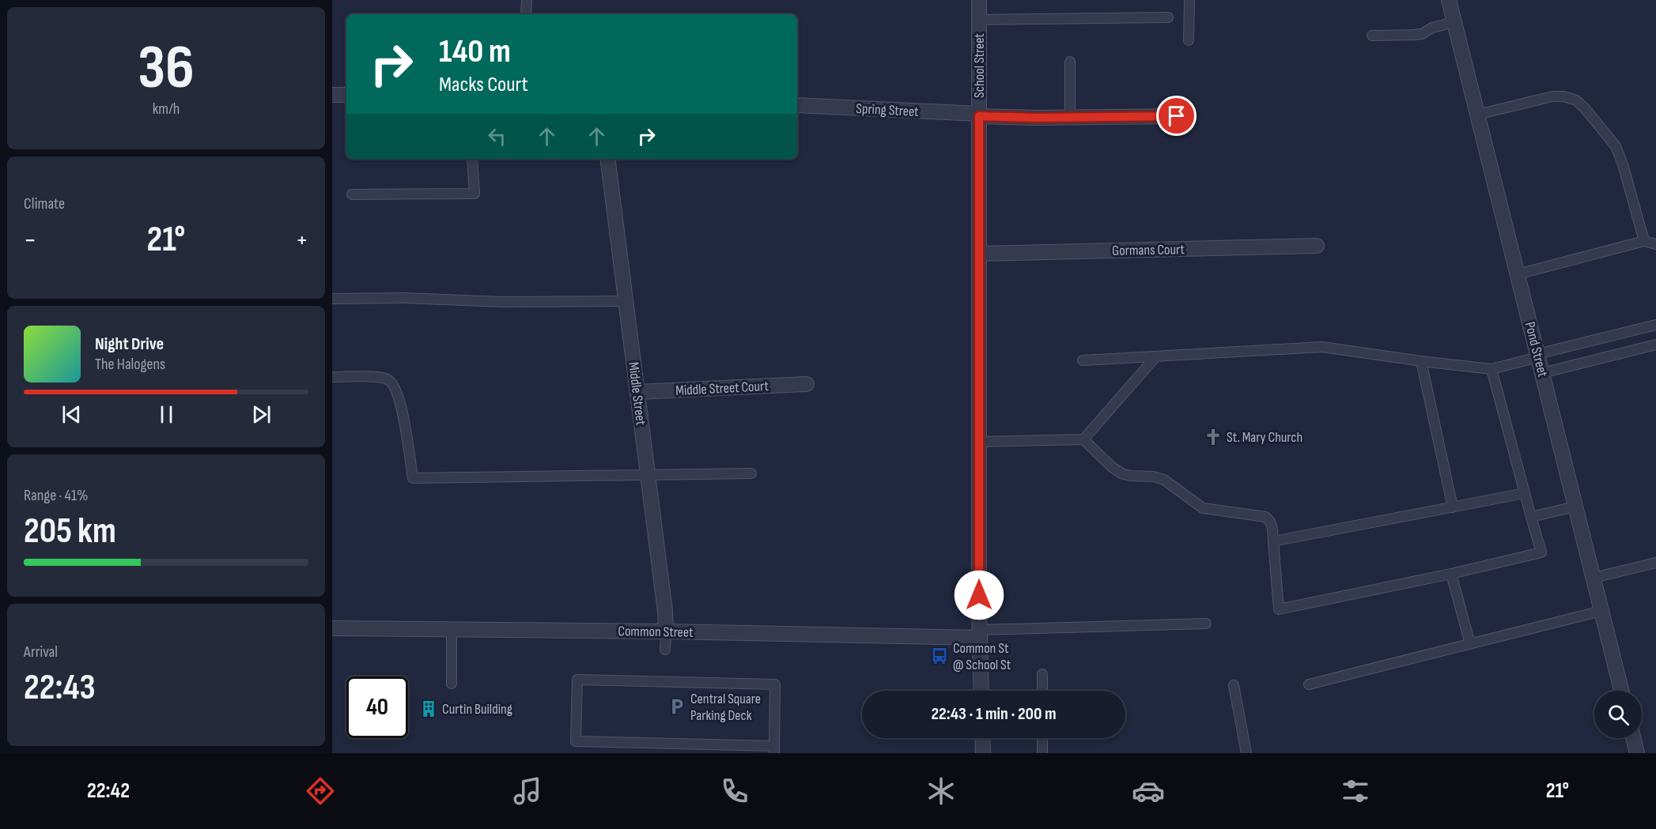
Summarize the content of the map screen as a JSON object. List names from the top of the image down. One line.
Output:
{"streets":{"street":["School Street","Spring Street","Gormans Court","Pond Street","Middle Street Court","Middle Street","Common Street"]},"crossings":[["School Street","Spring Street"],["School Street","Gormans Court"],["School Street","Common Street"],["Middle Street Court","Middle Street"],["Middle Street","Common Street"]],"places":{"church":["St. Mary Church"],"bus stop":["Common St @ School St"],"parking":["Central Square Parking Deck"],"building":["Curtin Building"]},"page":{"tile":[["36","km/h"],"Climate",["Range · 41%","205 km"],["Arrival","22:43"]],"turn":["140 m","Macks Court"],"heat":["−","21°","+"],"song":["Night Drive","The Halogens"],"limit":"40","trip":"22:43 · 1 min · 200 m","tabs":["22:42","21°"]}}
